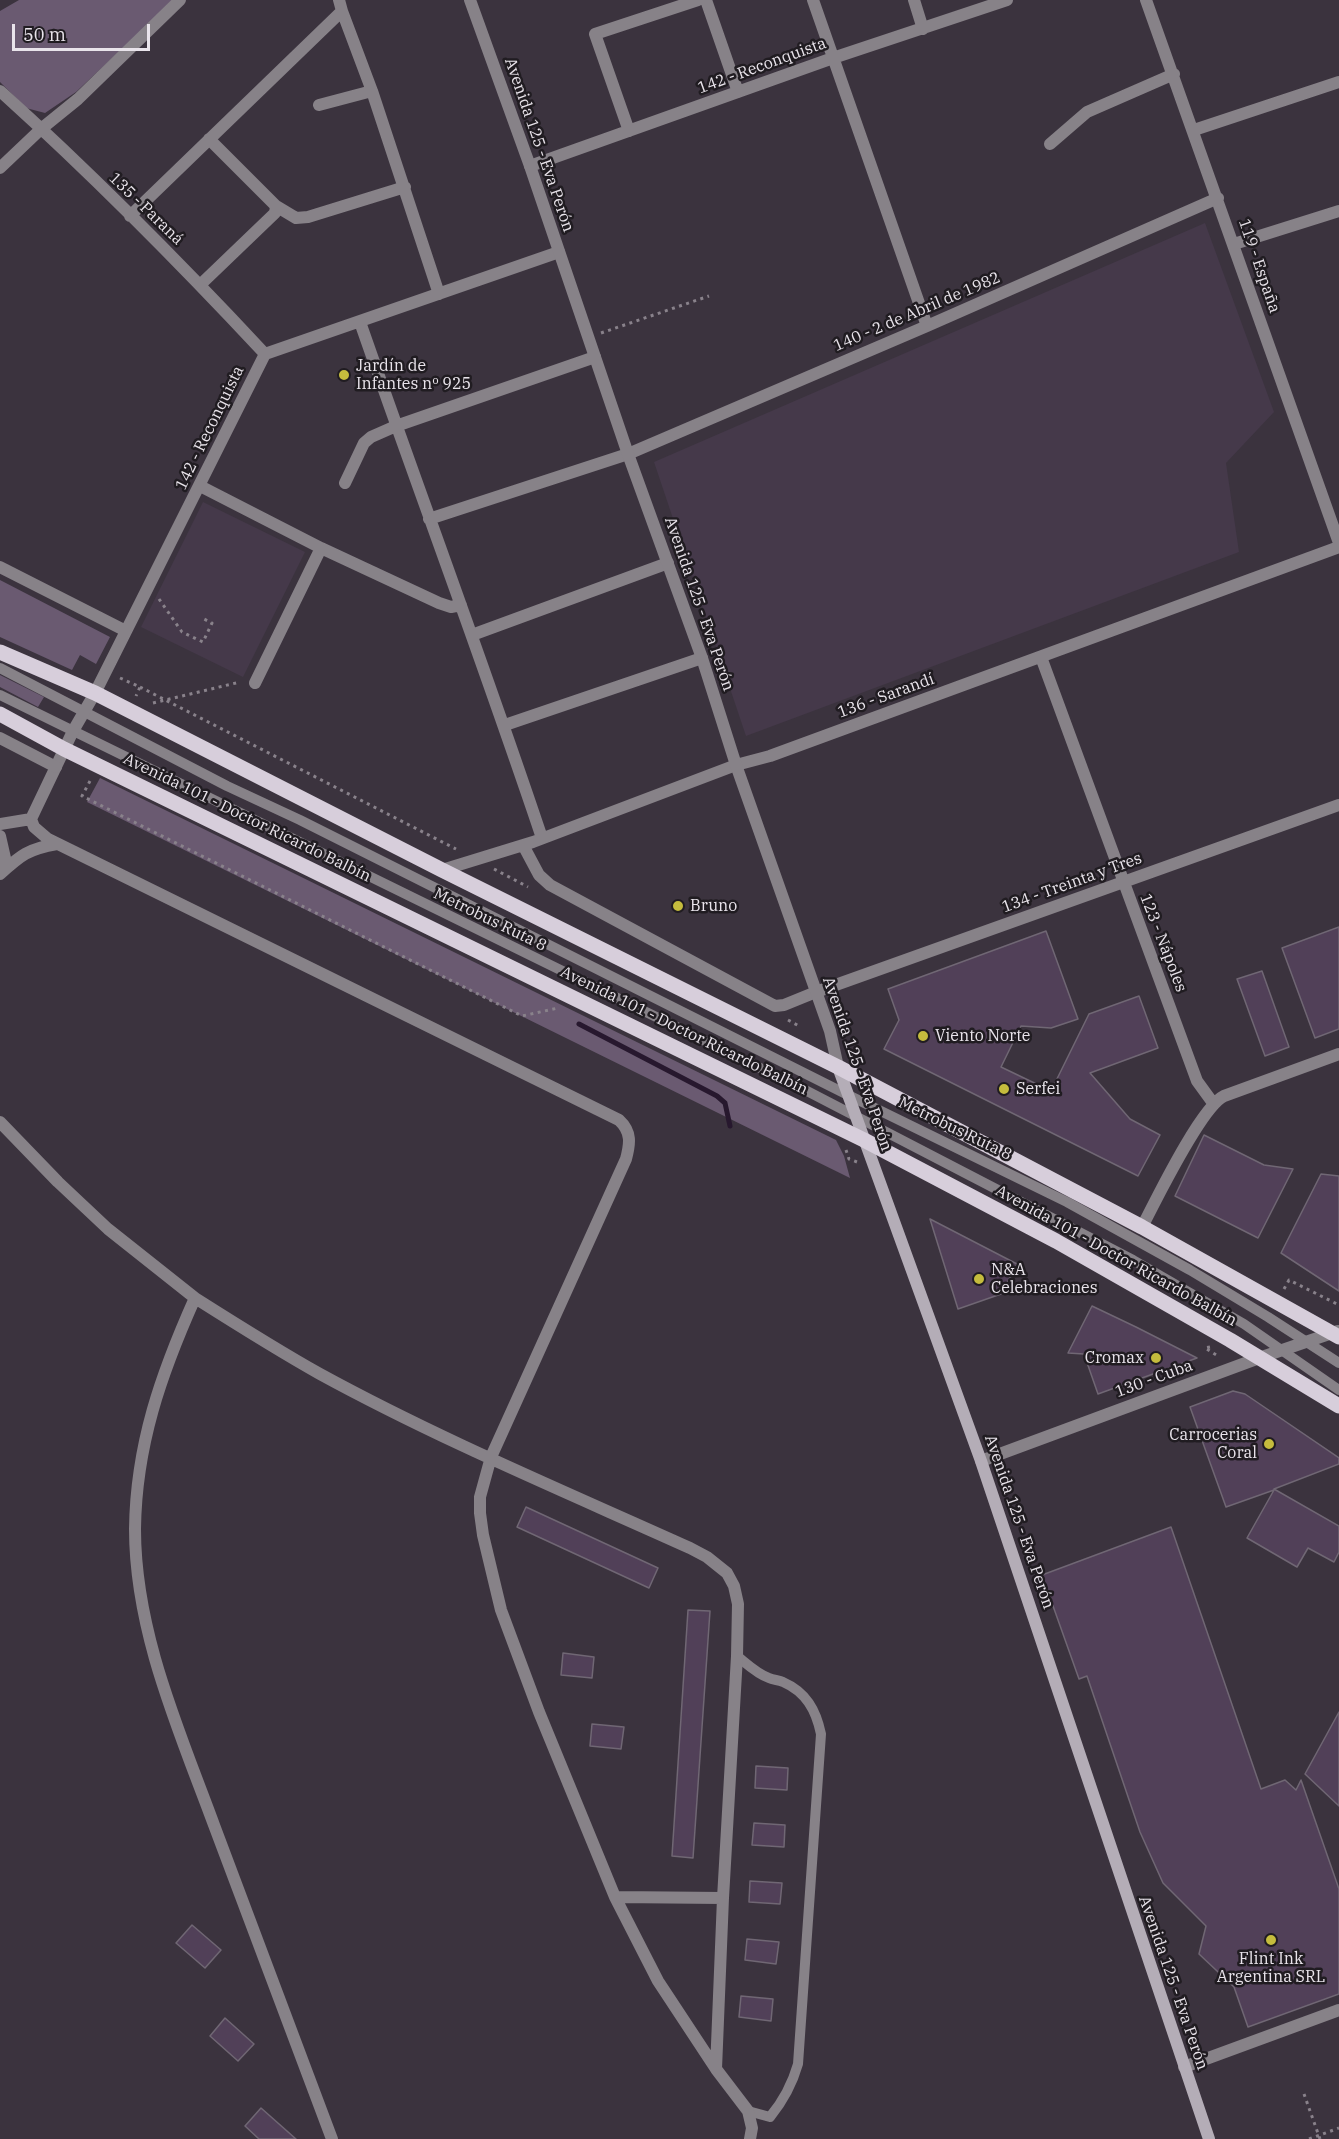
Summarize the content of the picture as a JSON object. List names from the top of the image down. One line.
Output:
{"streets":{"main road":["Avenida 125 - Eva Perón","Avenida 101 - Doctor Ricardo Balbín"],"street":["142 - Reconquista","135 - Paraná","119 - España","140 - 2 de Abril de 1982","136 - Sarandí","134 - Treinta y Tres","123 - Nápoles","130 - Cuba"],"lane":["Metrobus Ruta 8"]},"crossings":[["142 - Reconquista","Avenida 125 - Eva Perón"],["142 - Reconquista","135 - Paraná"],["142 - Reconquista","Avenida 101 - Doctor Ricardo Balbín"],["142 - Reconquista","Metrobus Ruta 8"],["Avenida 125 - Eva Perón","140 - 2 de Abril de 1982"],["Avenida 125 - Eva Perón","136 - Sarandí"],["Avenida 125 - Eva Perón","Avenida 101 - Doctor Ricardo Balbín"],["Avenida 125 - Eva Perón","134 - Treinta y Tres"],["Avenida 125 - Eva Perón","Metrobus Ruta 8"],["Avenida 125 - Eva Perón","130 - Cuba"],["119 - España","140 - 2 de Abril de 1982"],["119 - España","136 - Sarandí"],["136 - Sarandí","134 - Treinta y Tres"],["136 - Sarandí","123 - Nápoles"],["Avenida 101 - Doctor Ricardo Balbín","130 - Cuba"],["134 - Treinta y Tres","123 - Nápoles"],["Metrobus Ruta 8","130 - Cuba"]],"places":["Jardín de Infantes nº 925","Bruno","Viento Norte","Serfei","N&A Celebraciones","Cromax","Carrocerias Coral","Flint Ink Argentina SRL"],"scale_bar":"50 m"}
